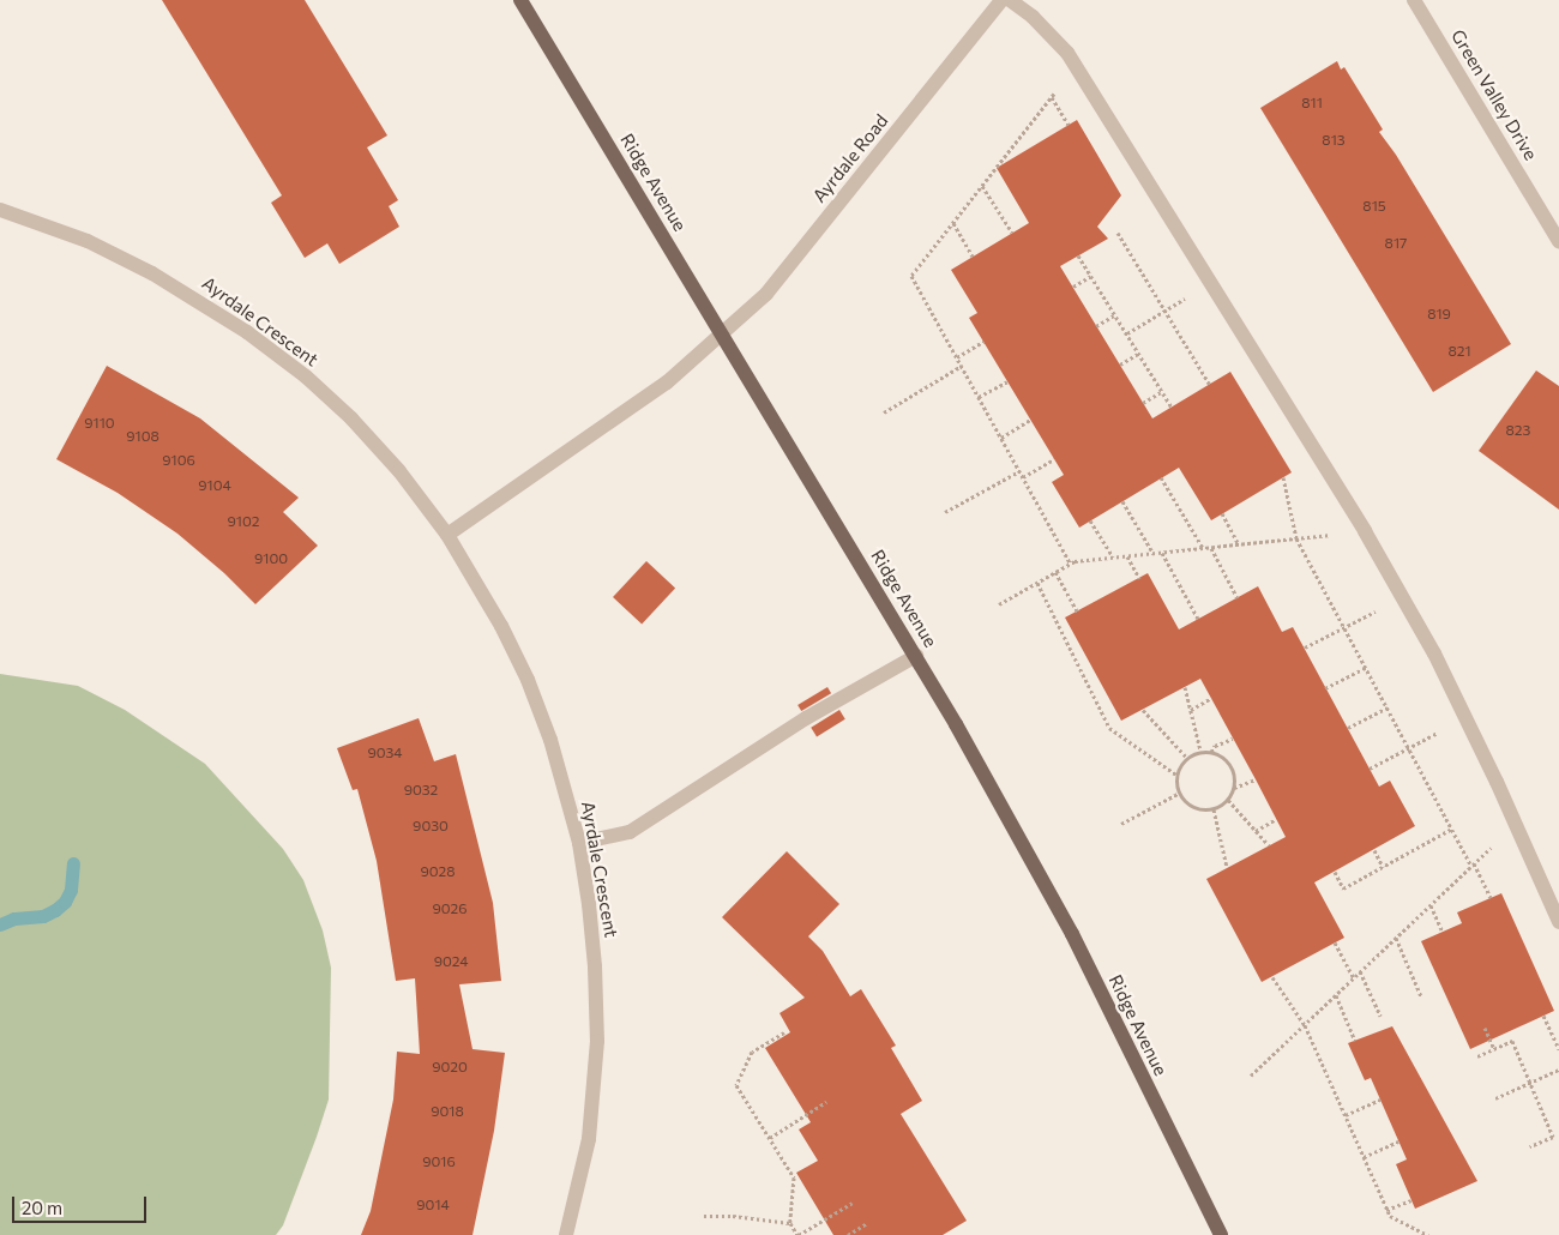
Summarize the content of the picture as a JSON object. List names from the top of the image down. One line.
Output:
{"streets":{"main road":["Ridge Avenue"],"street":["Green Valley Drive","Ayrdale Road","Ayrdale Crescent"]},"crossings":[["Ayrdale Road","Ridge Avenue"]],"house_numbers":["811","813","815","817","819","821","9110","823","9108","9106","9104","9102","9100","9034","9032","9030","9028","9026","9024","9020","9018","9016","9014"],"scale_bar":"20 m"}
